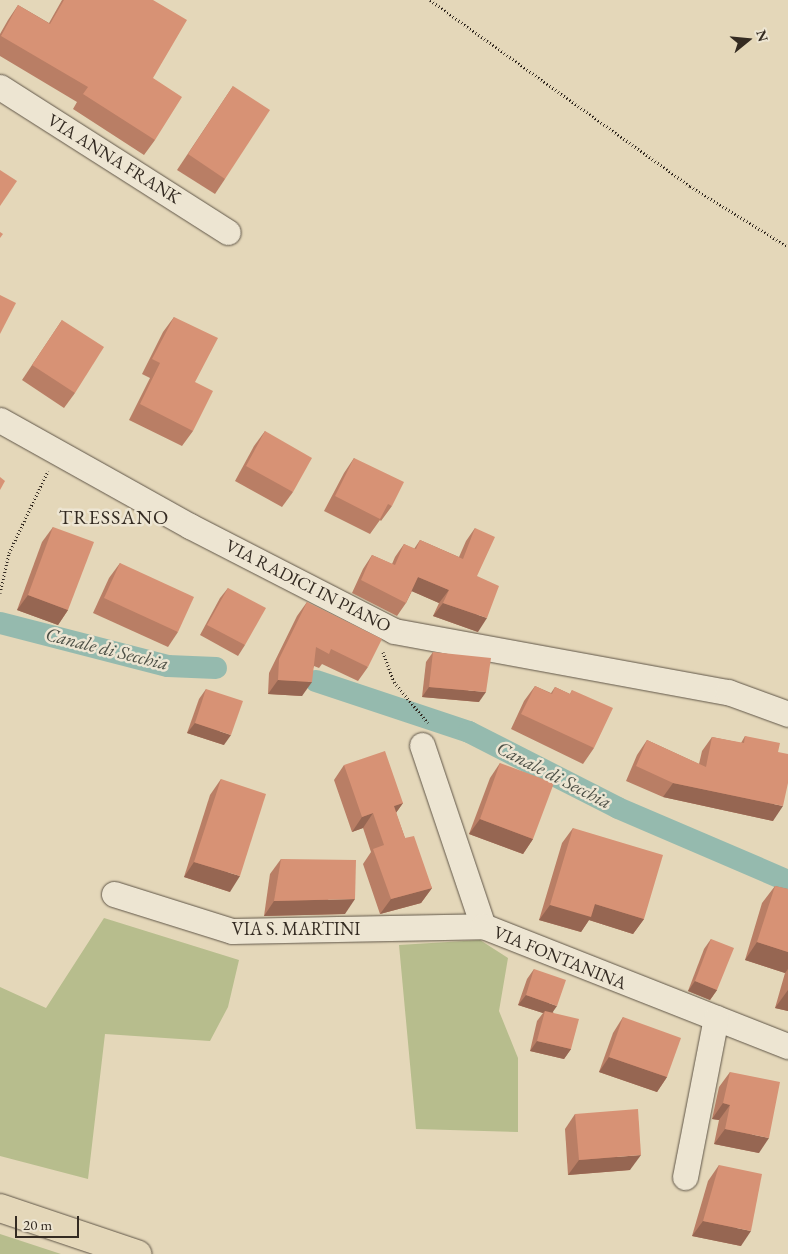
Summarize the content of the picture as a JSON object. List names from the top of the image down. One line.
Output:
{"streets":{"street":["VIA ANNA FRANK","VIA RADICI IN PIANO","VIA S. MARTINI","VIA FONTANINA"]},"crossings":[["VIA S. MARTINI","VIA FONTANINA"]],"districts":["TRESSANO"],"water":["Canale di Secchia"],"scale_bar":"20 m","north":"right"}
